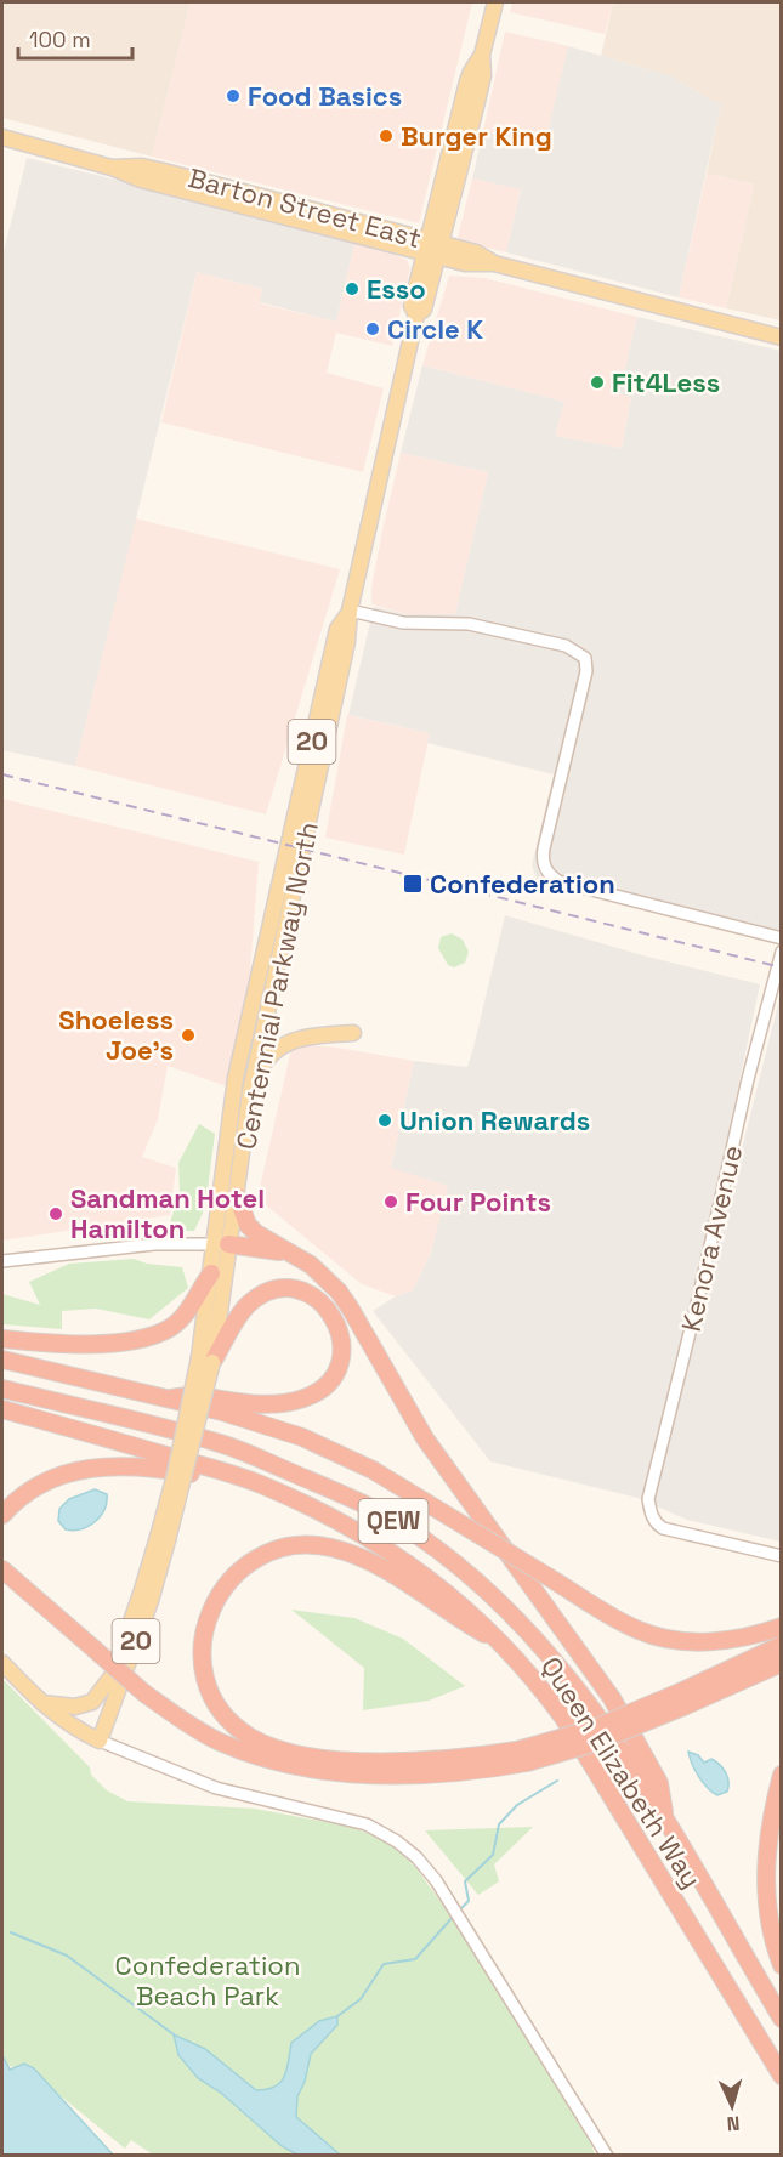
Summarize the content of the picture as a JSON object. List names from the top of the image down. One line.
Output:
{"streets":{"highway":["QEW","Queen Elizabeth Way"],"main road":["Barton Street East","20","Centennial Parkway North"],"street":["Kenora Avenue"]},"crossings":[["Barton Street East","Centennial Parkway North"]],"parks":["Confederation Beach Park"],"places":{"other":["Food Basics","Burger King","Esso","Circle K","Fit4Less","Shoeless Joe's","Union Rewards","Four Points","Sandman Hotel Hamilton"],"transit":["Confederation"]},"scale_bar":"100 m","north":"bottom"}
